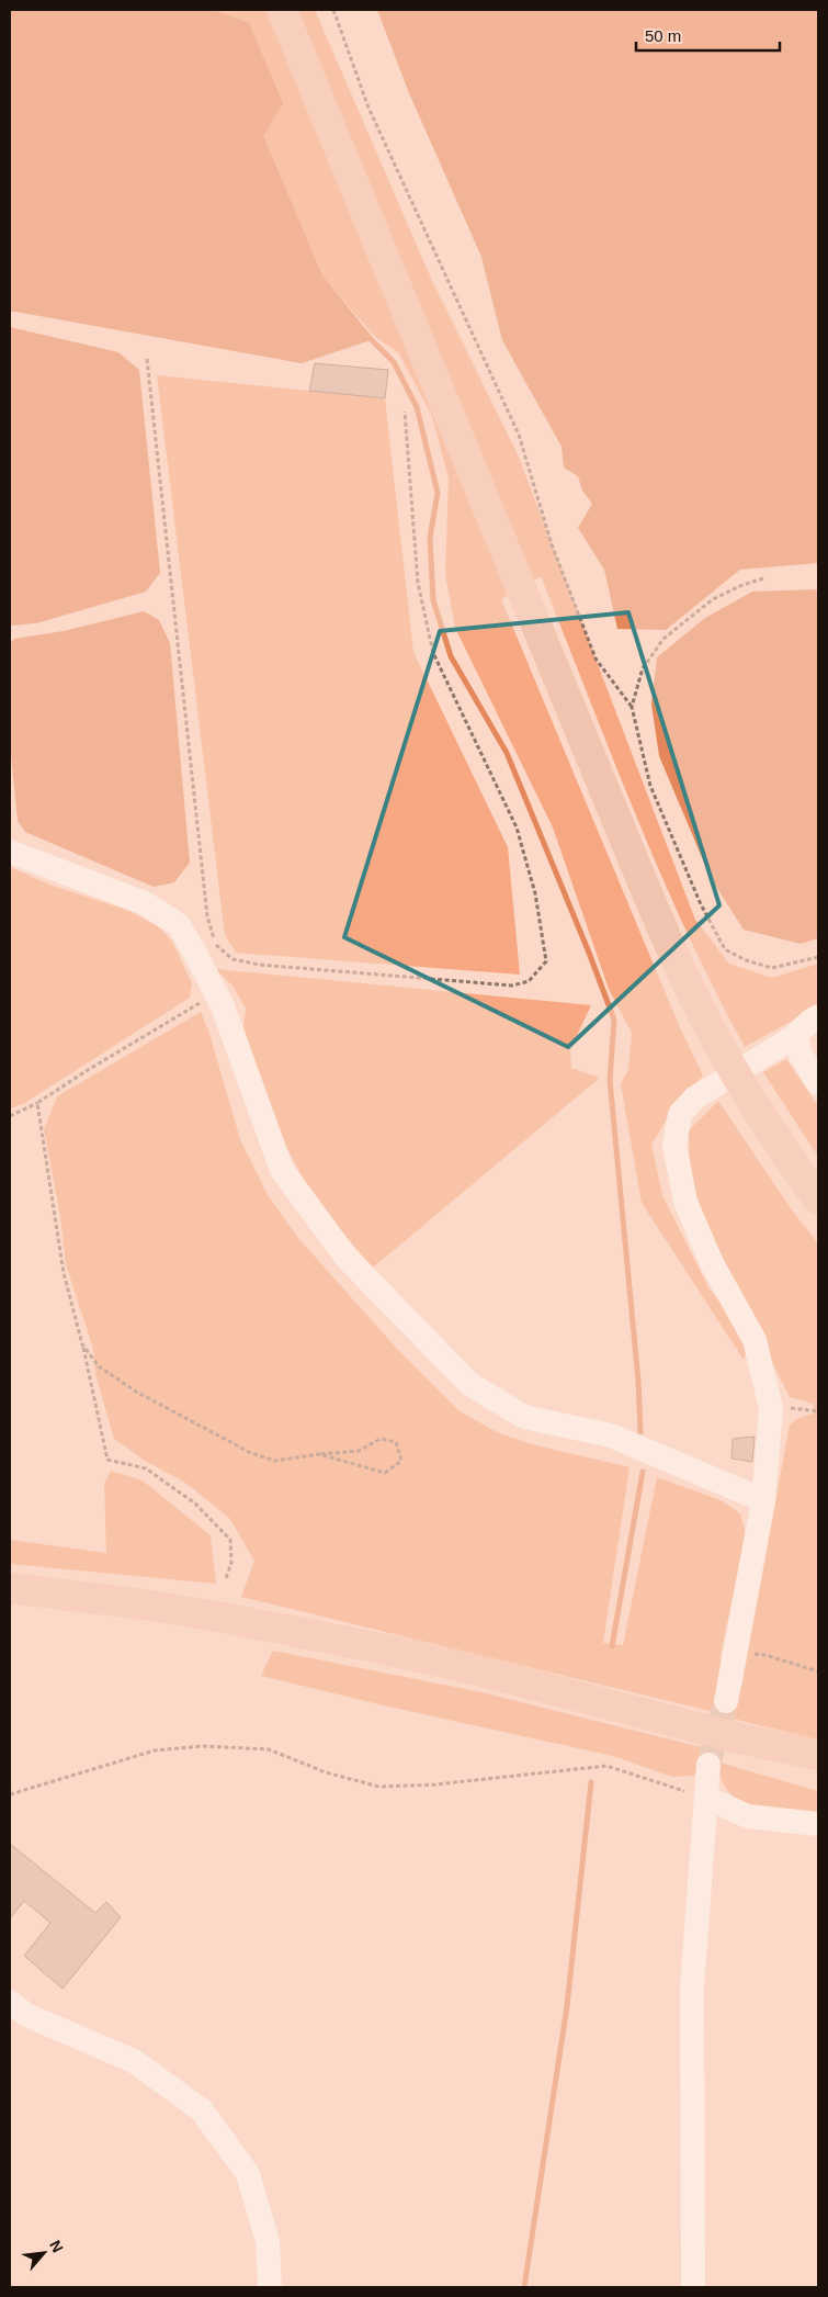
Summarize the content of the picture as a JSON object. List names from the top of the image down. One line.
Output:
{"scale_bar":"50 m","north":"top right"}
